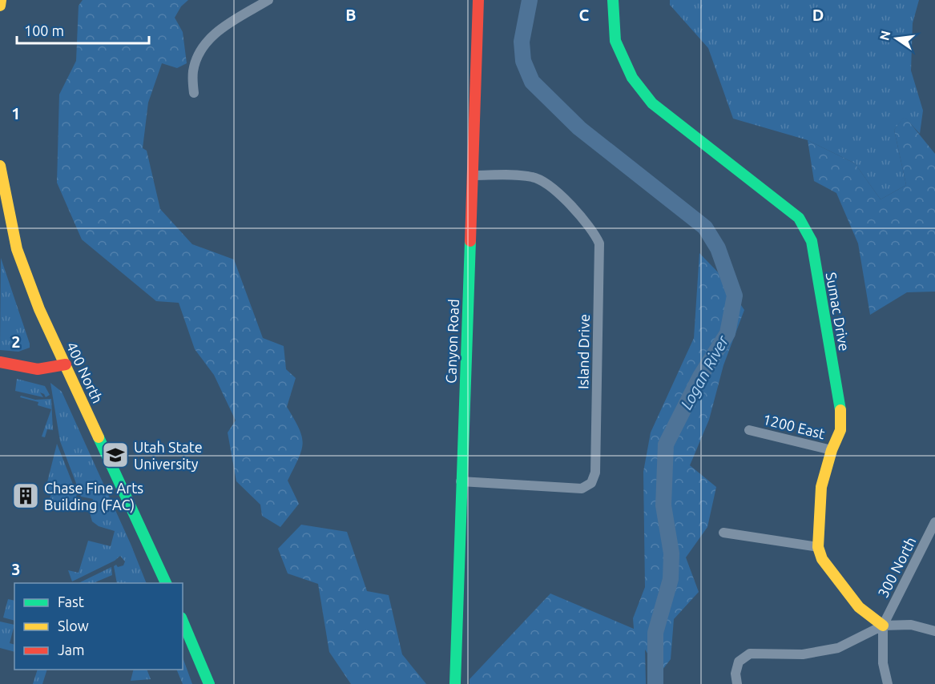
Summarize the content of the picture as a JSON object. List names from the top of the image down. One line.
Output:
{"streets":{"street":["Sumac Drive","Canyon Road","Island Drive","400 North","1200 East","300 North"]},"crossings":[["Sumac Drive","1200 East"],["Sumac Drive","300 North"],["Canyon Road","Island Drive"]],"water":["Logan River"],"places":{"school or university":["Utah State University"],"building":["Chase Fine Arts Building (FAC)"]},"legend":["Fast","Slow","Jam"],"scale_bar":"100 m","north":"left","grid":{"columns":["B","C","D"],"rows":["1","2","3"]}}
